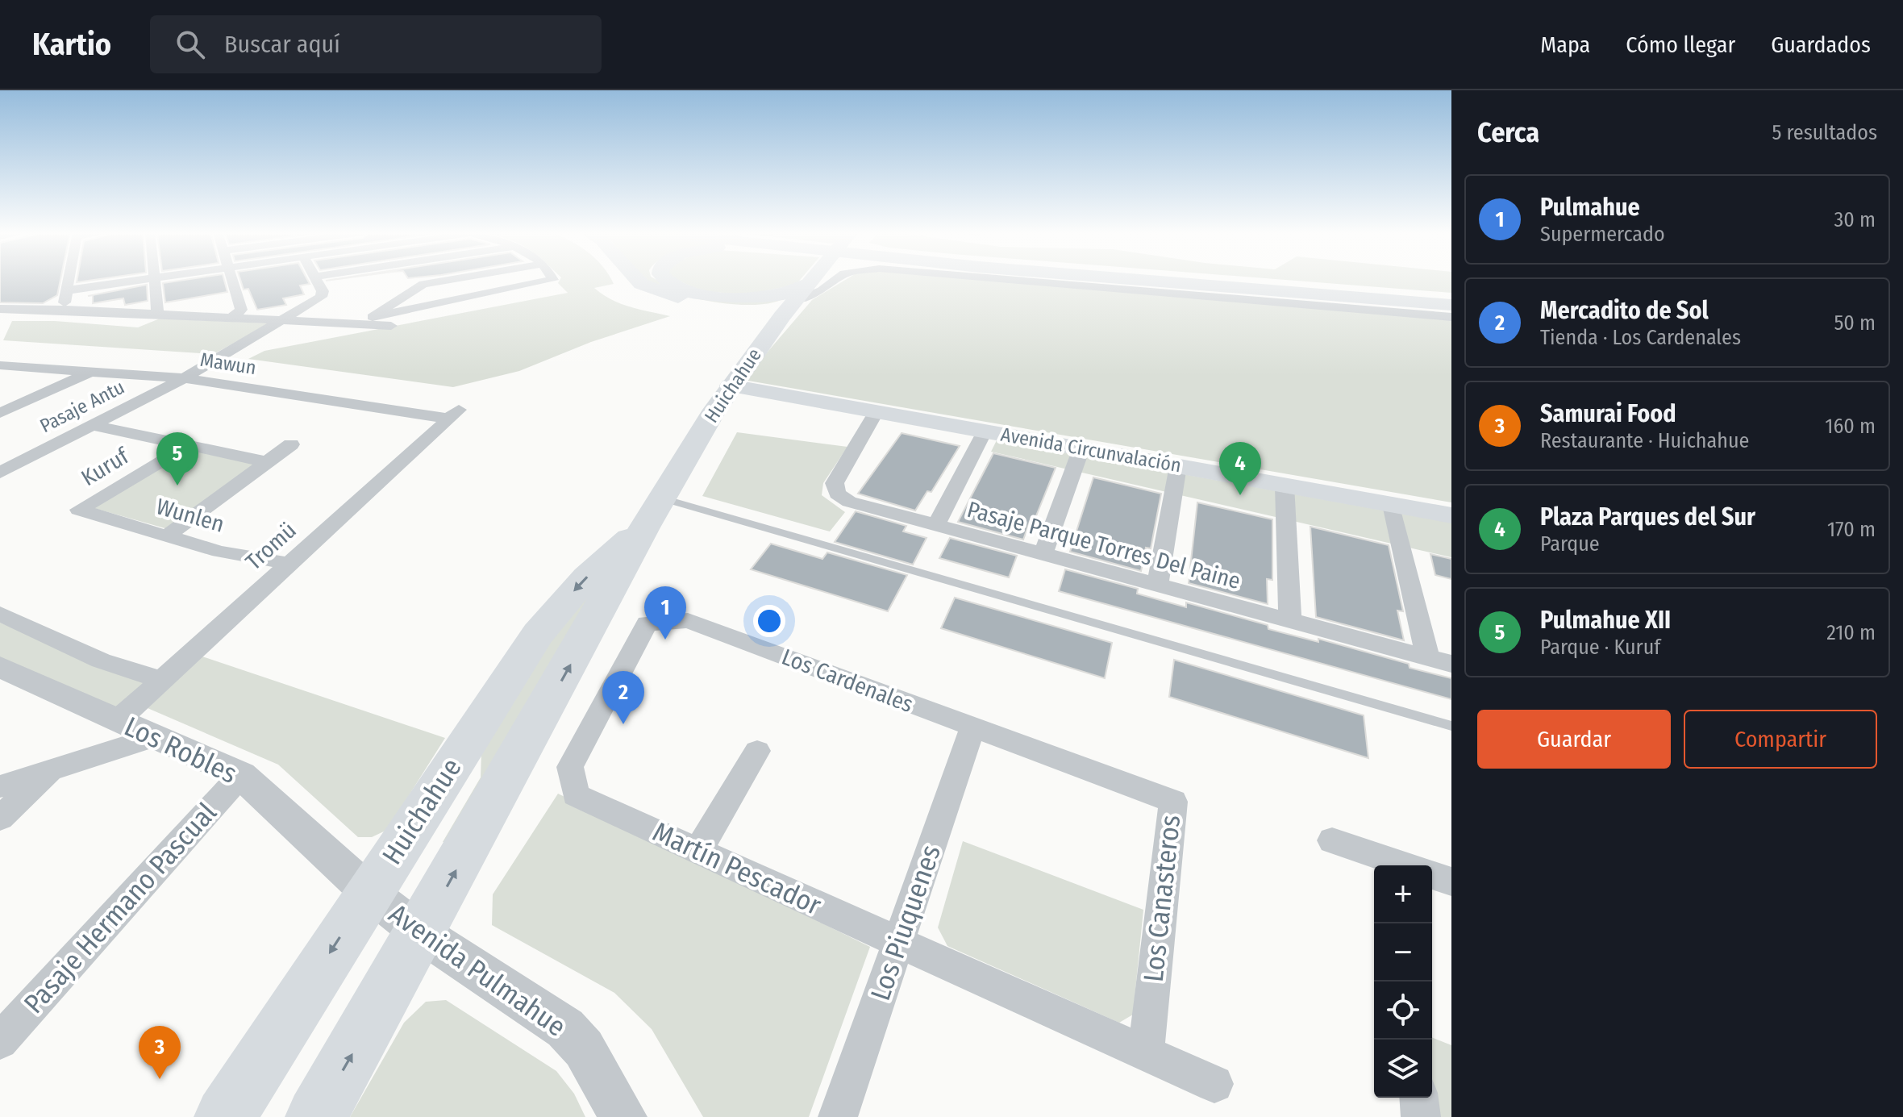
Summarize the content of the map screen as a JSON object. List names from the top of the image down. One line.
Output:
{"streets":{"main road":["Huichahue","Avenida Circunvalación"],"street":["Mawun","Pasaje Antu","Kuruf","Wunlen","Pasaje Parque Torres Del Paine","Tromü","Los Cardenales","Los Robles","Martín Pescador","Los Canasteros","Pasaje Hermano Pascual","Los Piuquenes","Avenida Pulmahue"]},"crossings":[["Mawun","Pasaje Antu"],["Mawun","Tromü"],["Huichahue","Avenida Circunvalación"],["Huichahue","Los Robles"],["Huichahue","Avenida Pulmahue"],["Pasaje Antu","Kuruf"],["Avenida Circunvalación","Pasaje Parque Torres Del Paine"],["Kuruf","Wunlen"],["Wunlen","Tromü"],["Tromü","Los Robles"],["Los Cardenales","Martín Pescador"],["Los Cardenales","Los Canasteros"],["Los Cardenales","Los Piuquenes"],["Los Robles","Pasaje Hermano Pascual"],["Los Robles","Avenida Pulmahue"],["Martín Pescador","Los Piuquenes"],["Los Canasteros","Los Piuquenes"]],"page":{"header":"Kartio","search":"Buscar aquí","nav":["Mapa","Cómo llegar","Guardados"],"heading":["Cerca","5 resultados"],"list":[{"mark":"1","name":"Pulmahue","note":"Supermercado","value":"30 m"},{"mark":"2","name":"Mercadito de Sol","note":"Tienda · Los Cardenales","value":"50 m"},{"mark":"3","name":"Samurai Food","note":"Restaurante · Huichahue","value":"160 m"},{"mark":"4","name":"Plaza Parques del Sur","note":"Parque","value":"170 m"},{"mark":"5","name":"Pulmahue XII","note":"Parque · Kuruf","value":"210 m"}],"pins":["5","4","1","2","3"],"buttons":["Guardar","Compartir"],"map_buttons":["+","−"]}}
